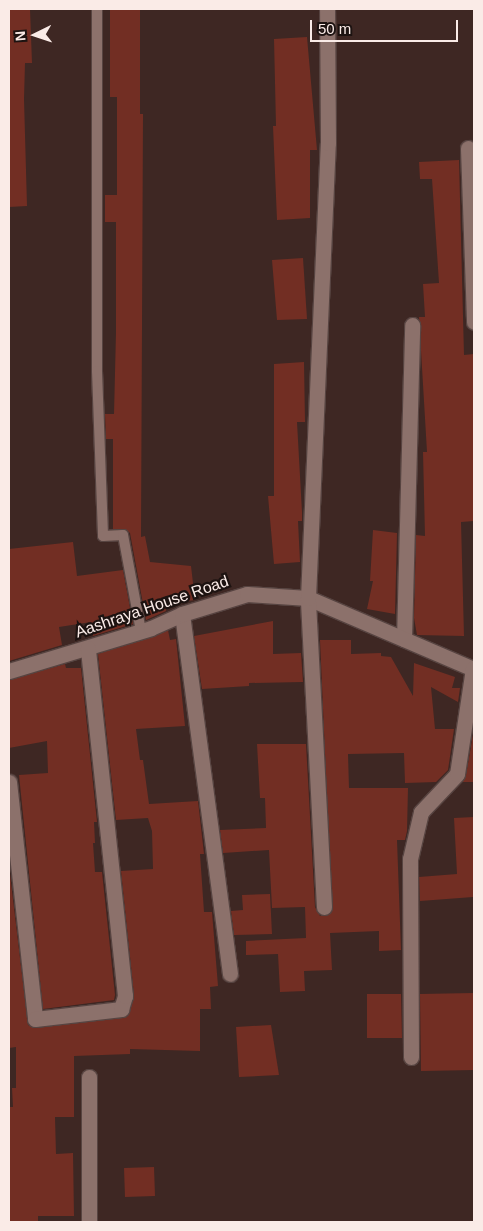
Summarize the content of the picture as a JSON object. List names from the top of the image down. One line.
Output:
{"streets":{"street":["Aashraya House Road"]},"scale_bar":"50 m","north":"left"}
